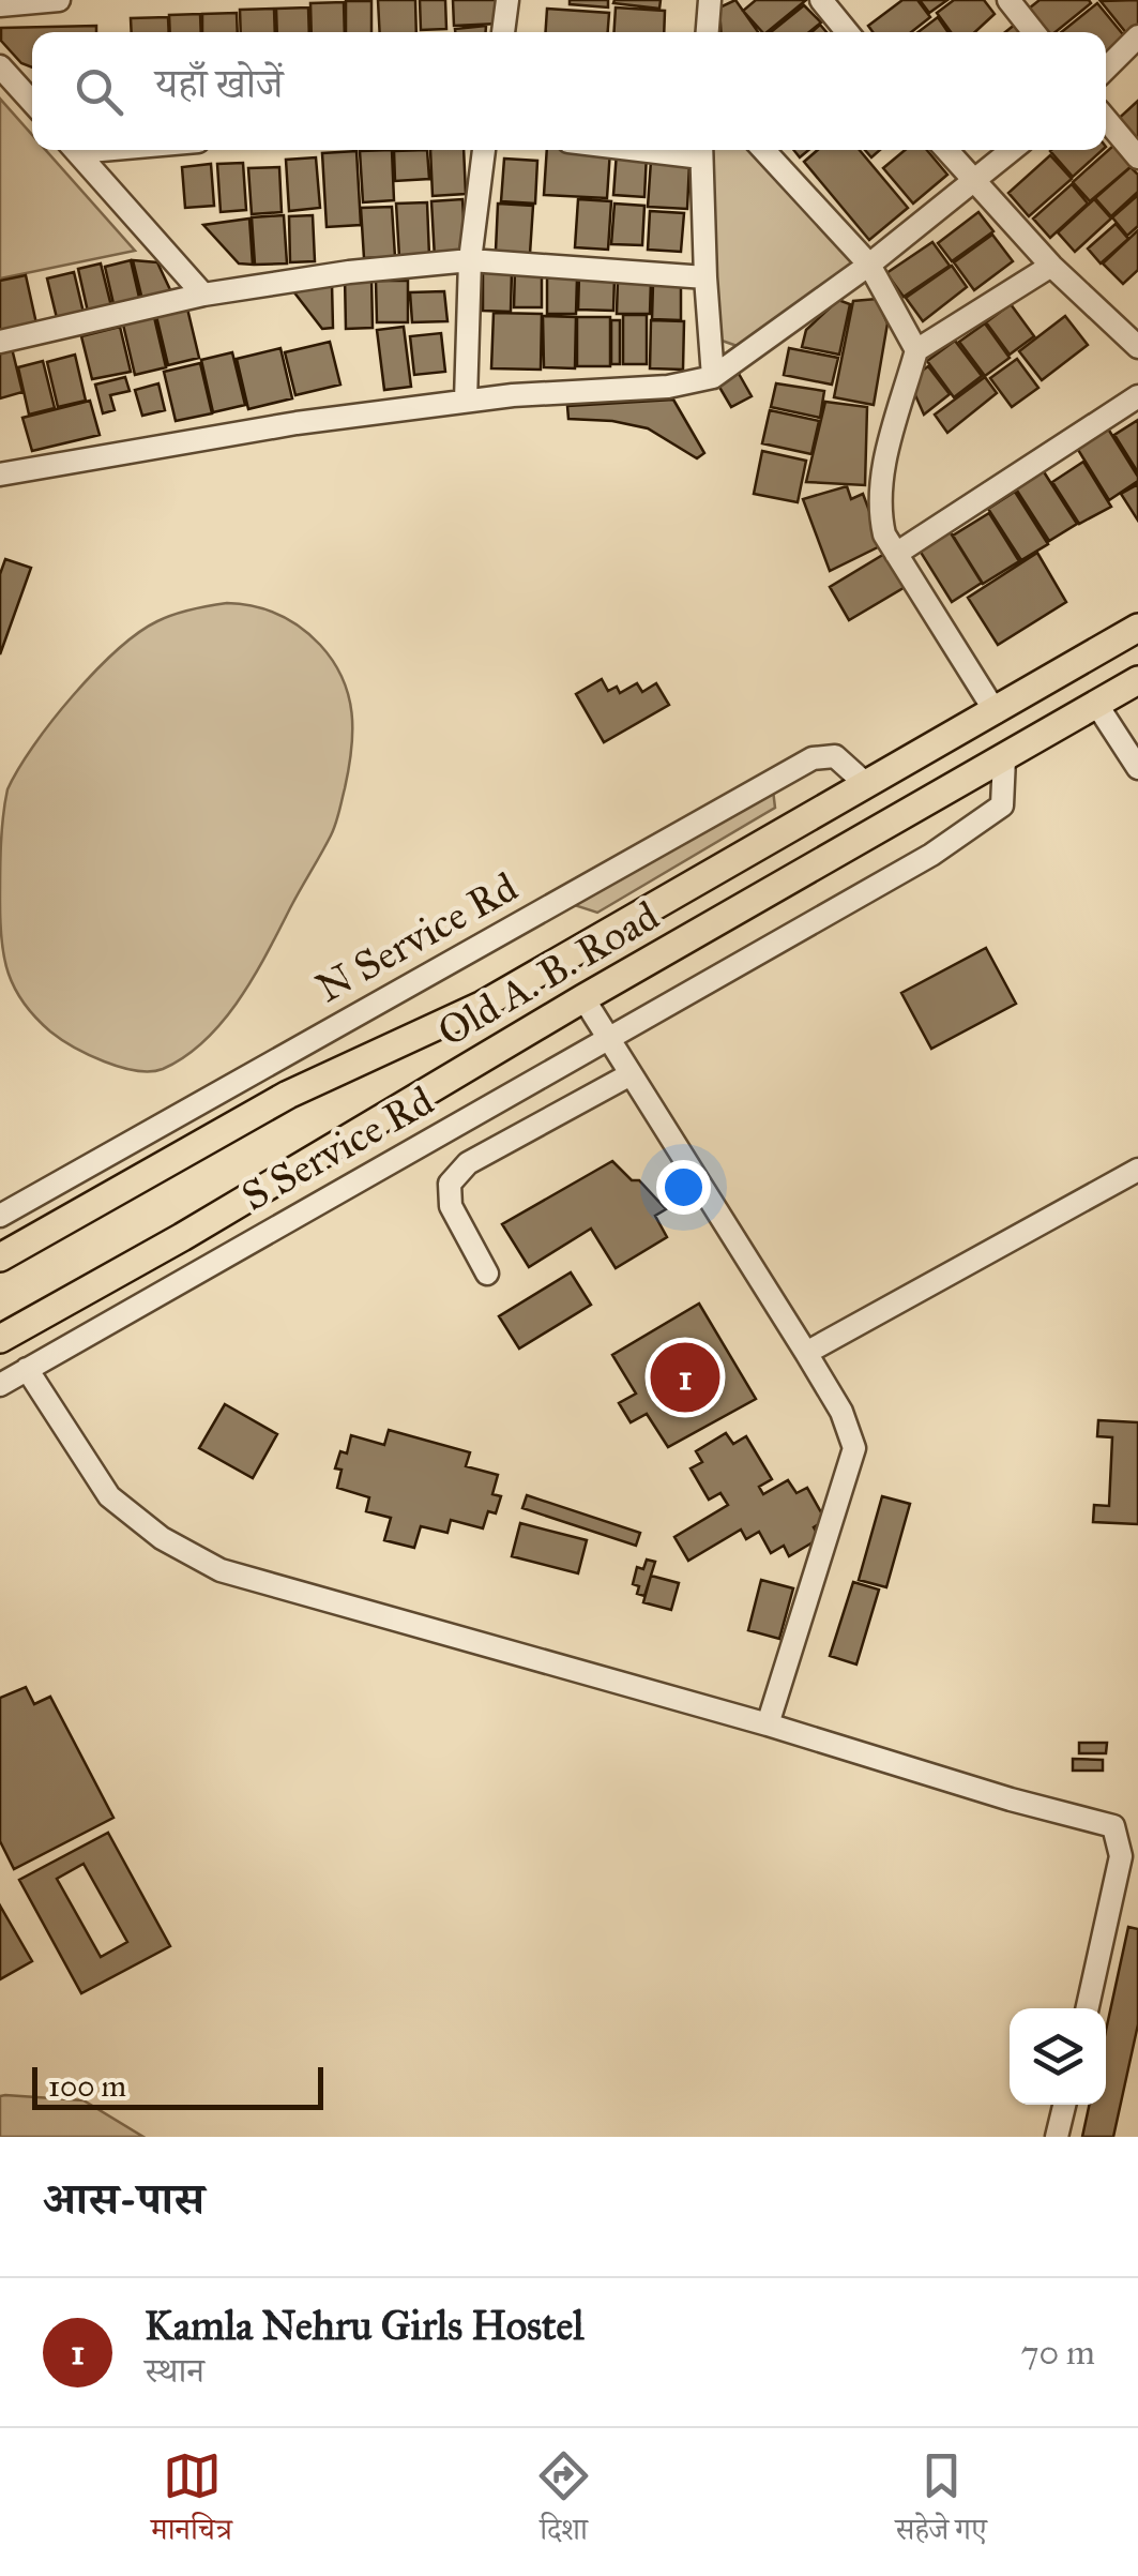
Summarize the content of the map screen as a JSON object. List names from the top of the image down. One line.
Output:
{"streets":{"main road":["Old A. B. Road"],"street":["N Service Rd","S Service Rd"]},"crossings":[["N Service Rd","Old A. B. Road"],["Old A. B. Road","S Service Rd"]],"scale_bar":"100 m","page":{"search":"यहाँ खोजें","pins":"1","scale":"100 m","heading":"आस-पास","list":[{"mark":"1","name":"Kamla Nehru Girls Hostel","note":"स्थान","value":"70 m"}],"nav":["मानचित्र","दिशा","सहेजे गए"]}}
